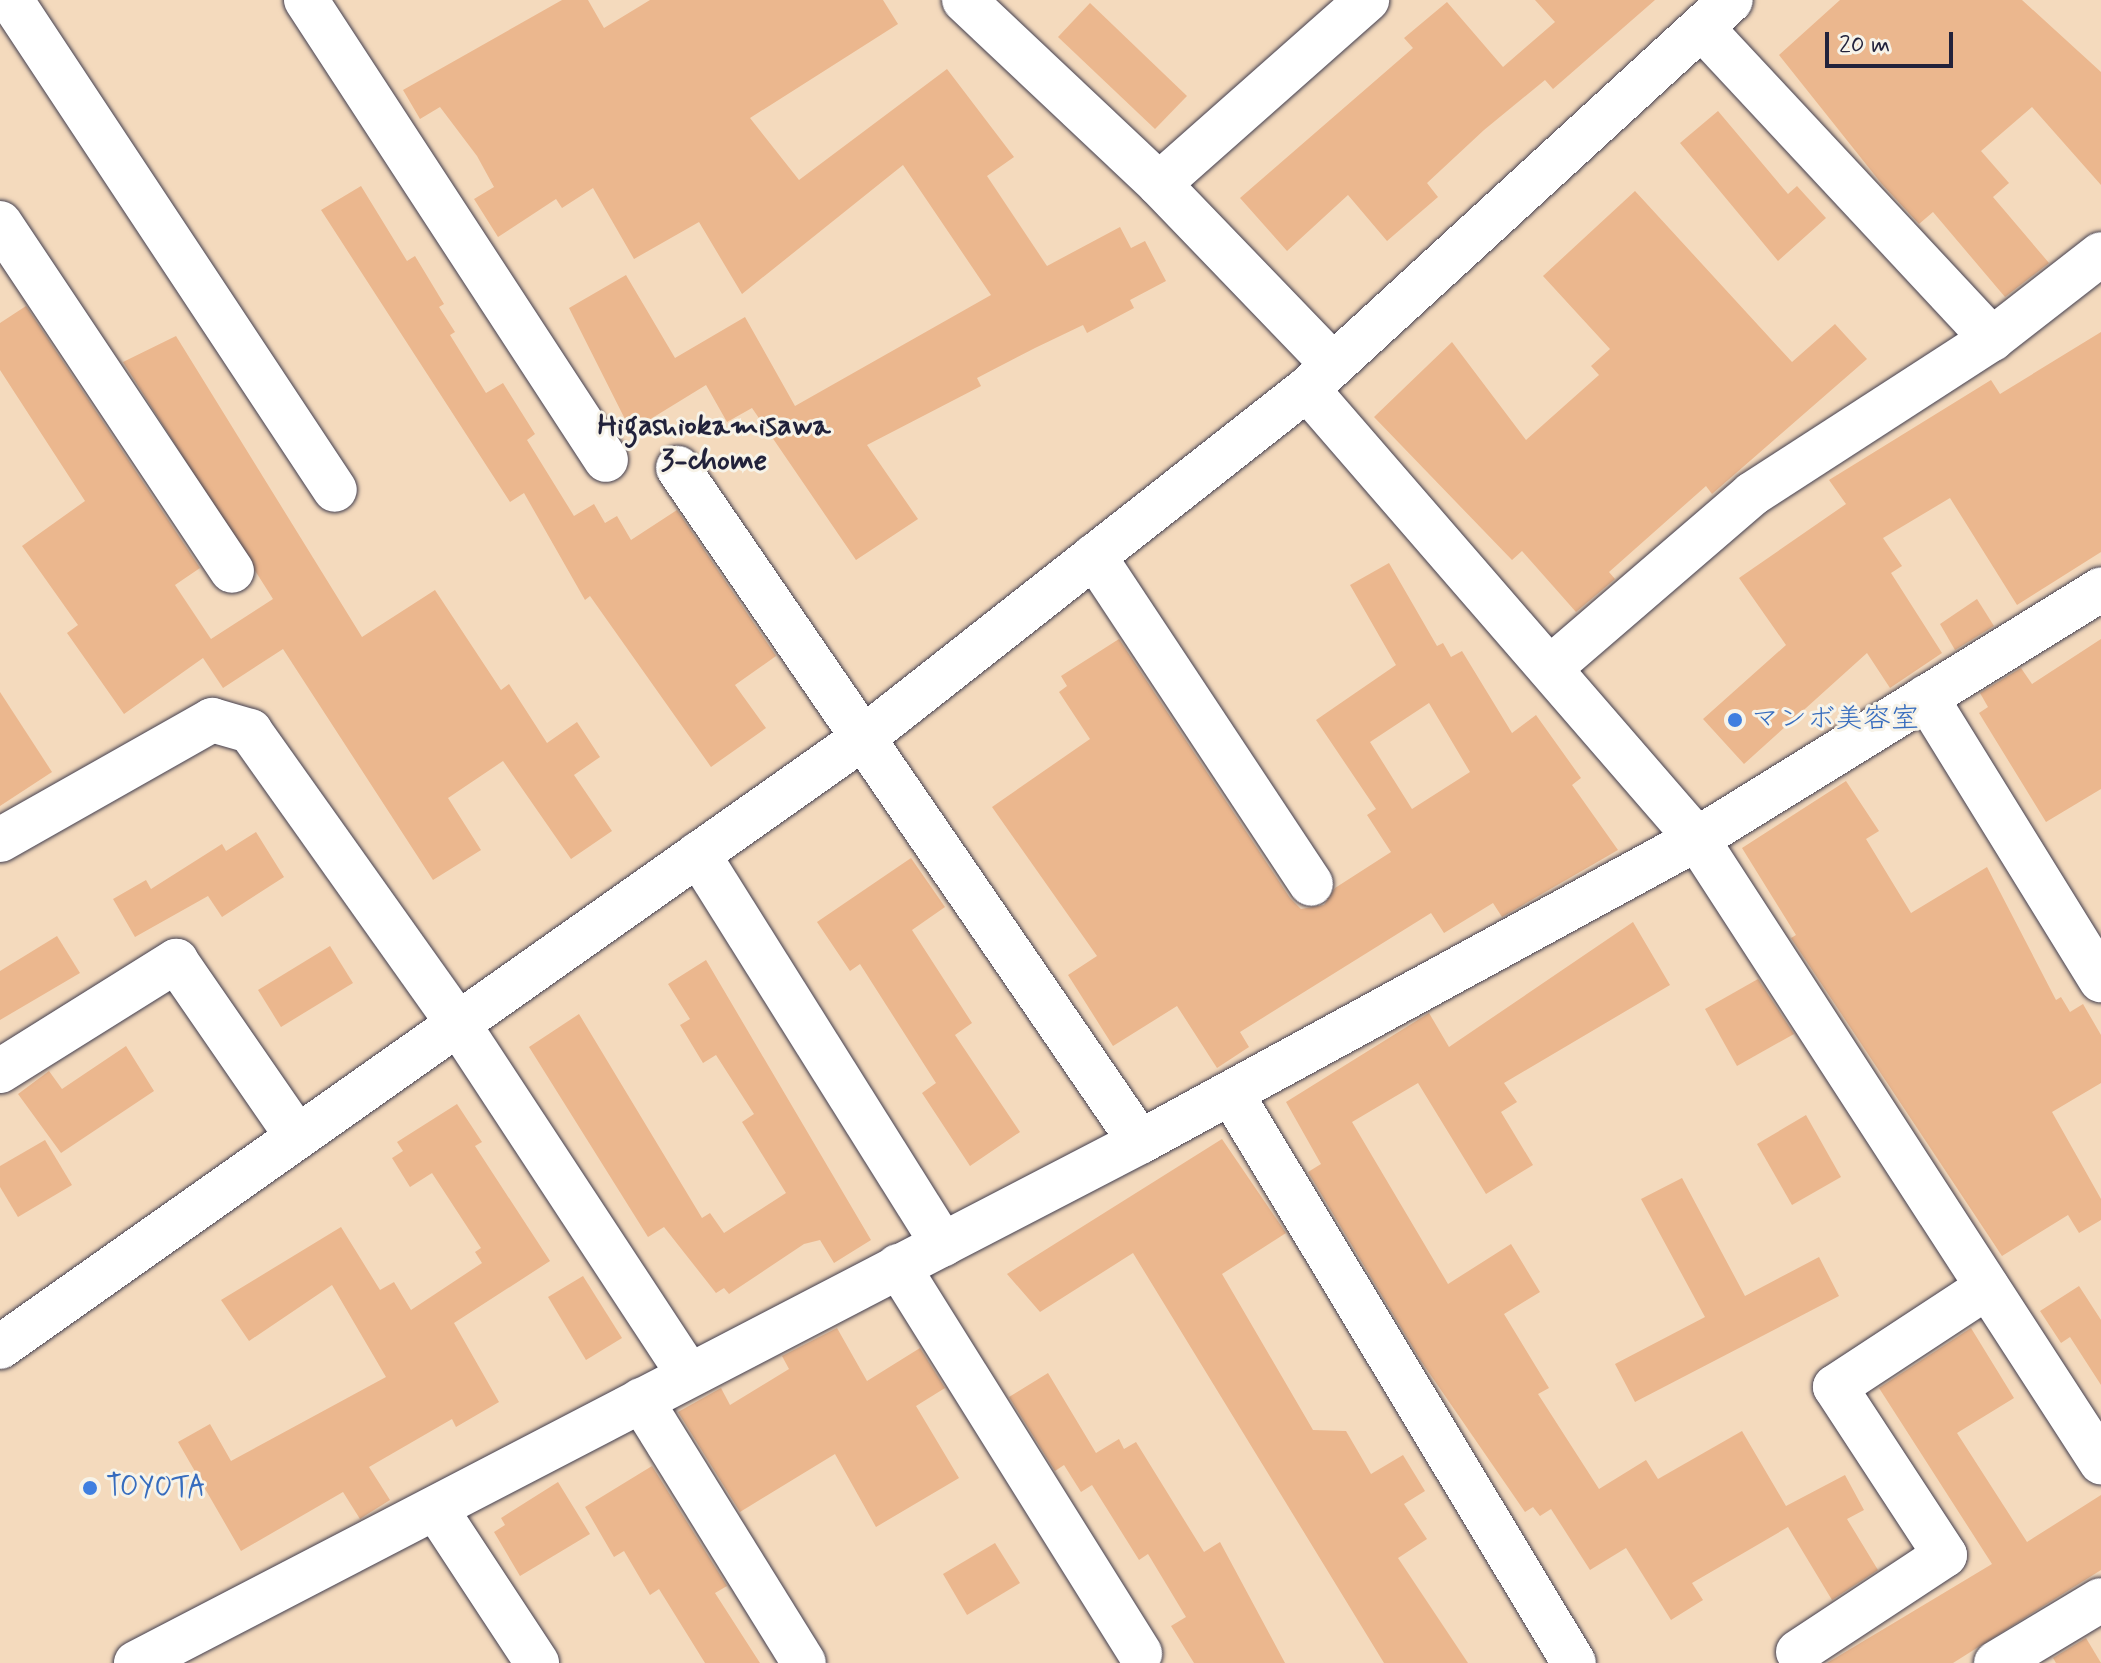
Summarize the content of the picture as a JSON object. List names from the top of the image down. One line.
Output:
{"districts":["Higashiokamisawa 3-chome"],"places":["マンボ美容室","TOYOTA"],"scale_bar":"20 m"}
